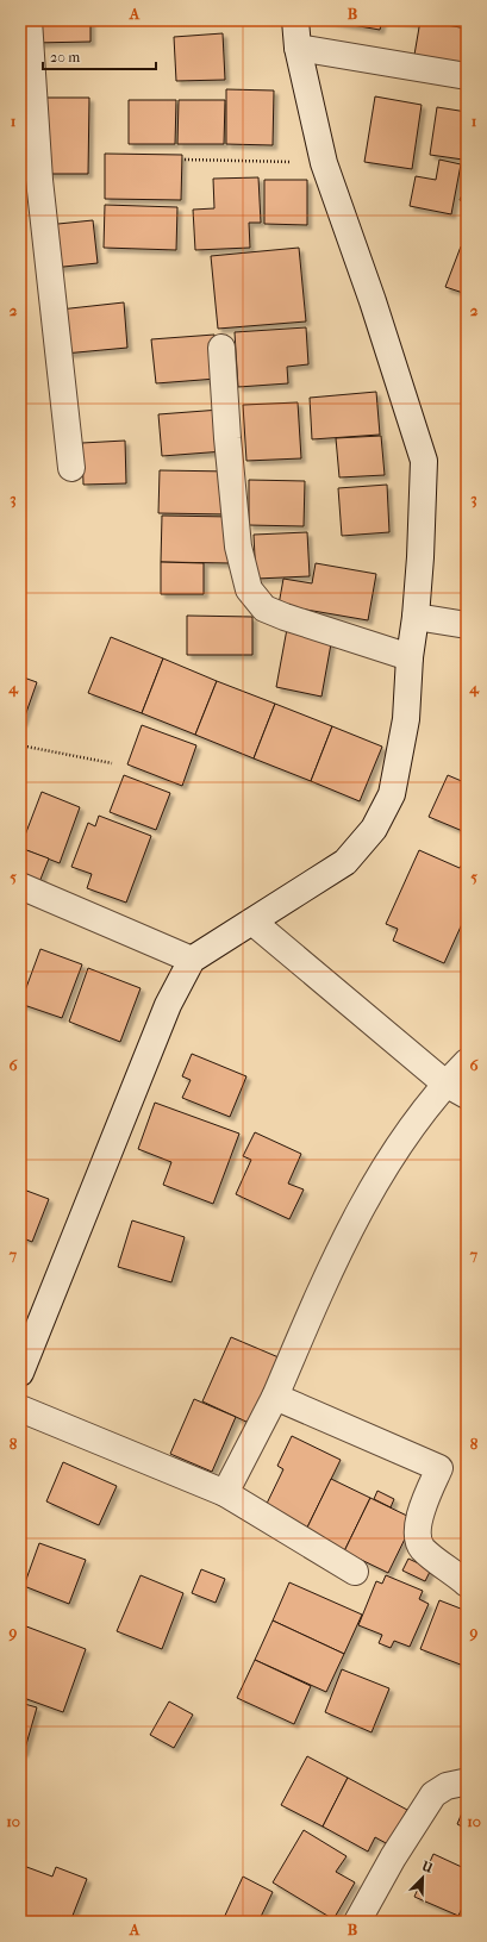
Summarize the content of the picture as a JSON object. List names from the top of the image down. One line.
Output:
{"scale_bar":"20 m","north":"top right","grid":{"columns":["A","B"],"rows":["1","2","3","4","5","6","7","8","9","10"]}}
